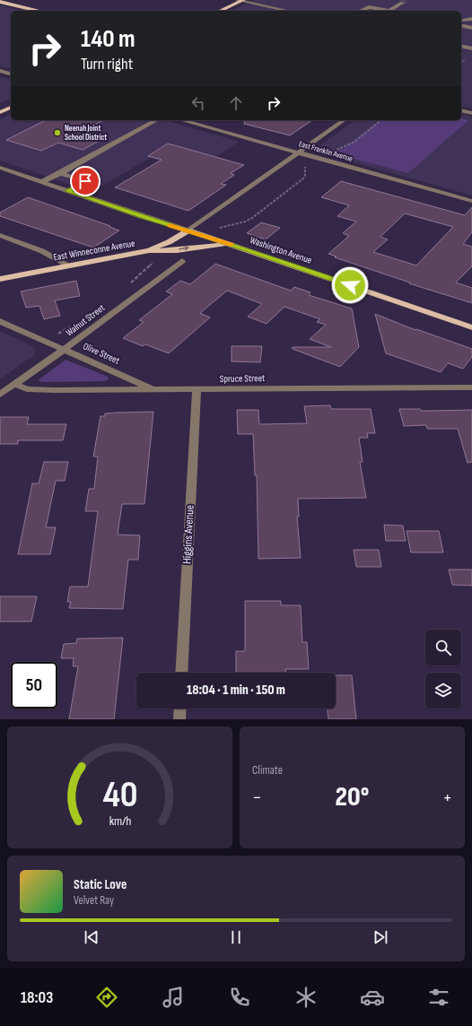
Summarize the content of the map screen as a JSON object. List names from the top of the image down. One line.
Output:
{"streets":{"main road":["East Winneconne Avenue","Washington Avenue"],"street":["East Franklin Avenue","Walnut Street","Olive Street","Spruce Street","Higgins Avenue"]},"crossings":[["East Winneconne Avenue","Washington Avenue"],["Walnut Street","Olive Street"],["Walnut Street","Spruce Street"],["Olive Street","Spruce Street"],["Spruce Street","Higgins Avenue"]],"places":["Neenah Joint School District"],"page":{"turn":["140 m","Turn right"],"limit":"50","trip":"18:04 · 1 min · 150 m","tile":"Climate","heat":["−","20°","+"],"song":["Static Love","Velvet Ray"],"tabs":"18:03","gauge":["40","km/h"]}}
